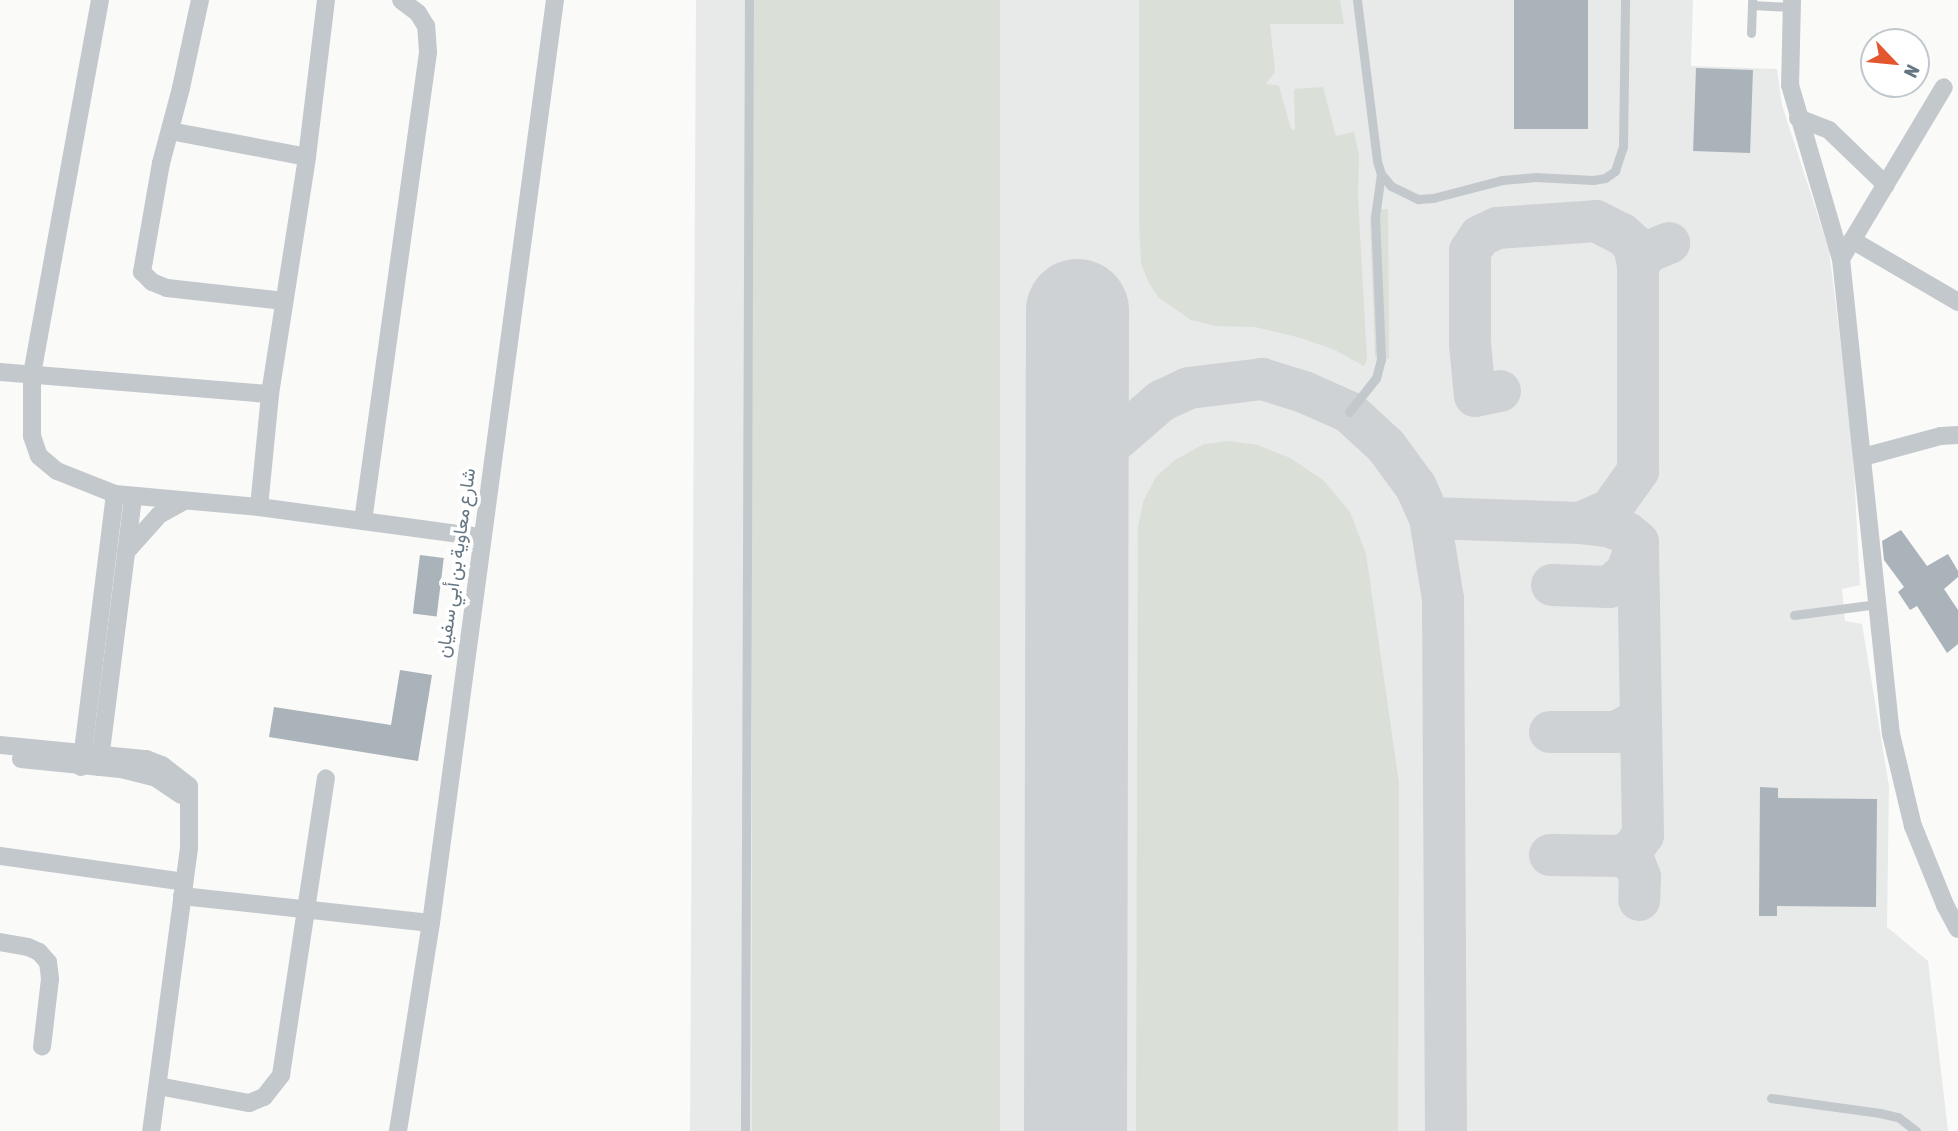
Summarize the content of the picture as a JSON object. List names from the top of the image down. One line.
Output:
{"streets":{"street":["شارع معاوية بن أبي سفيان"]},"north":"bottom right"}
